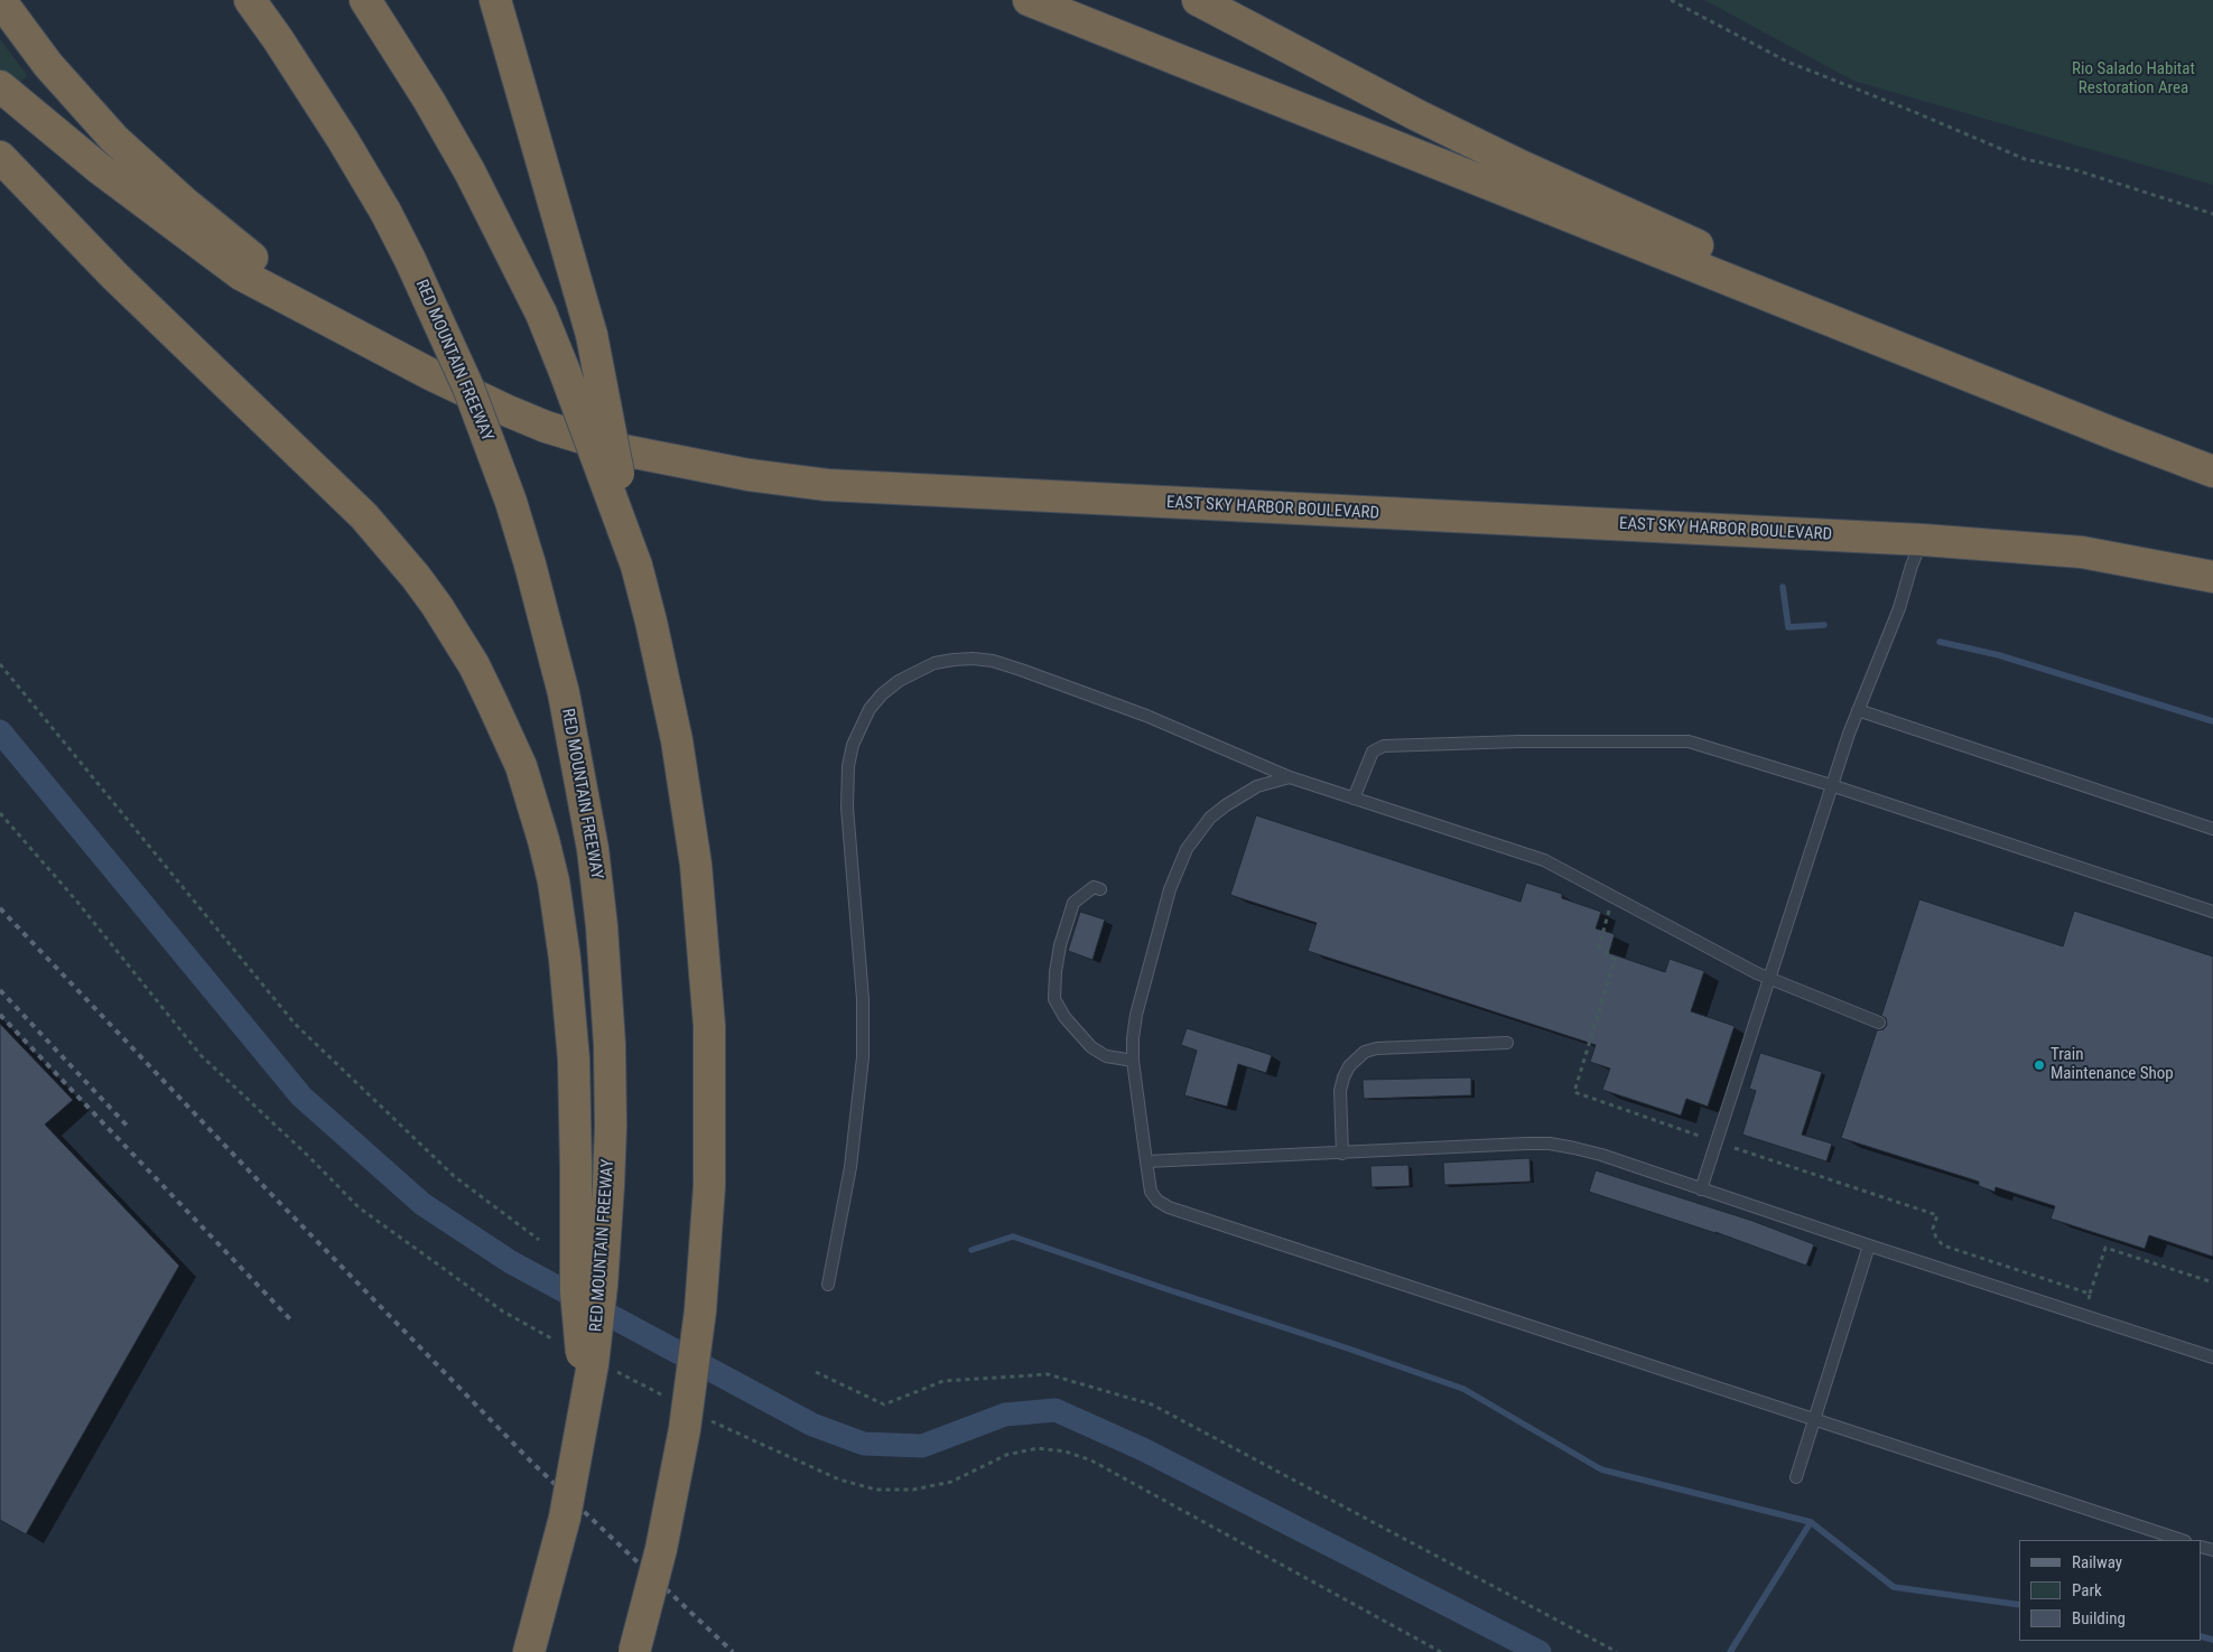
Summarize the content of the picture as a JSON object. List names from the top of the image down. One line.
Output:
{"streets":{"highway":["RED MOUNTAIN FREEWAY","EAST SKY HARBOR BOULEVARD"]},"parks":["Rio Salado Habitat Restoration Area"],"places":["Train Maintenance Shop"],"legend":["Railway","Park","Building"]}
